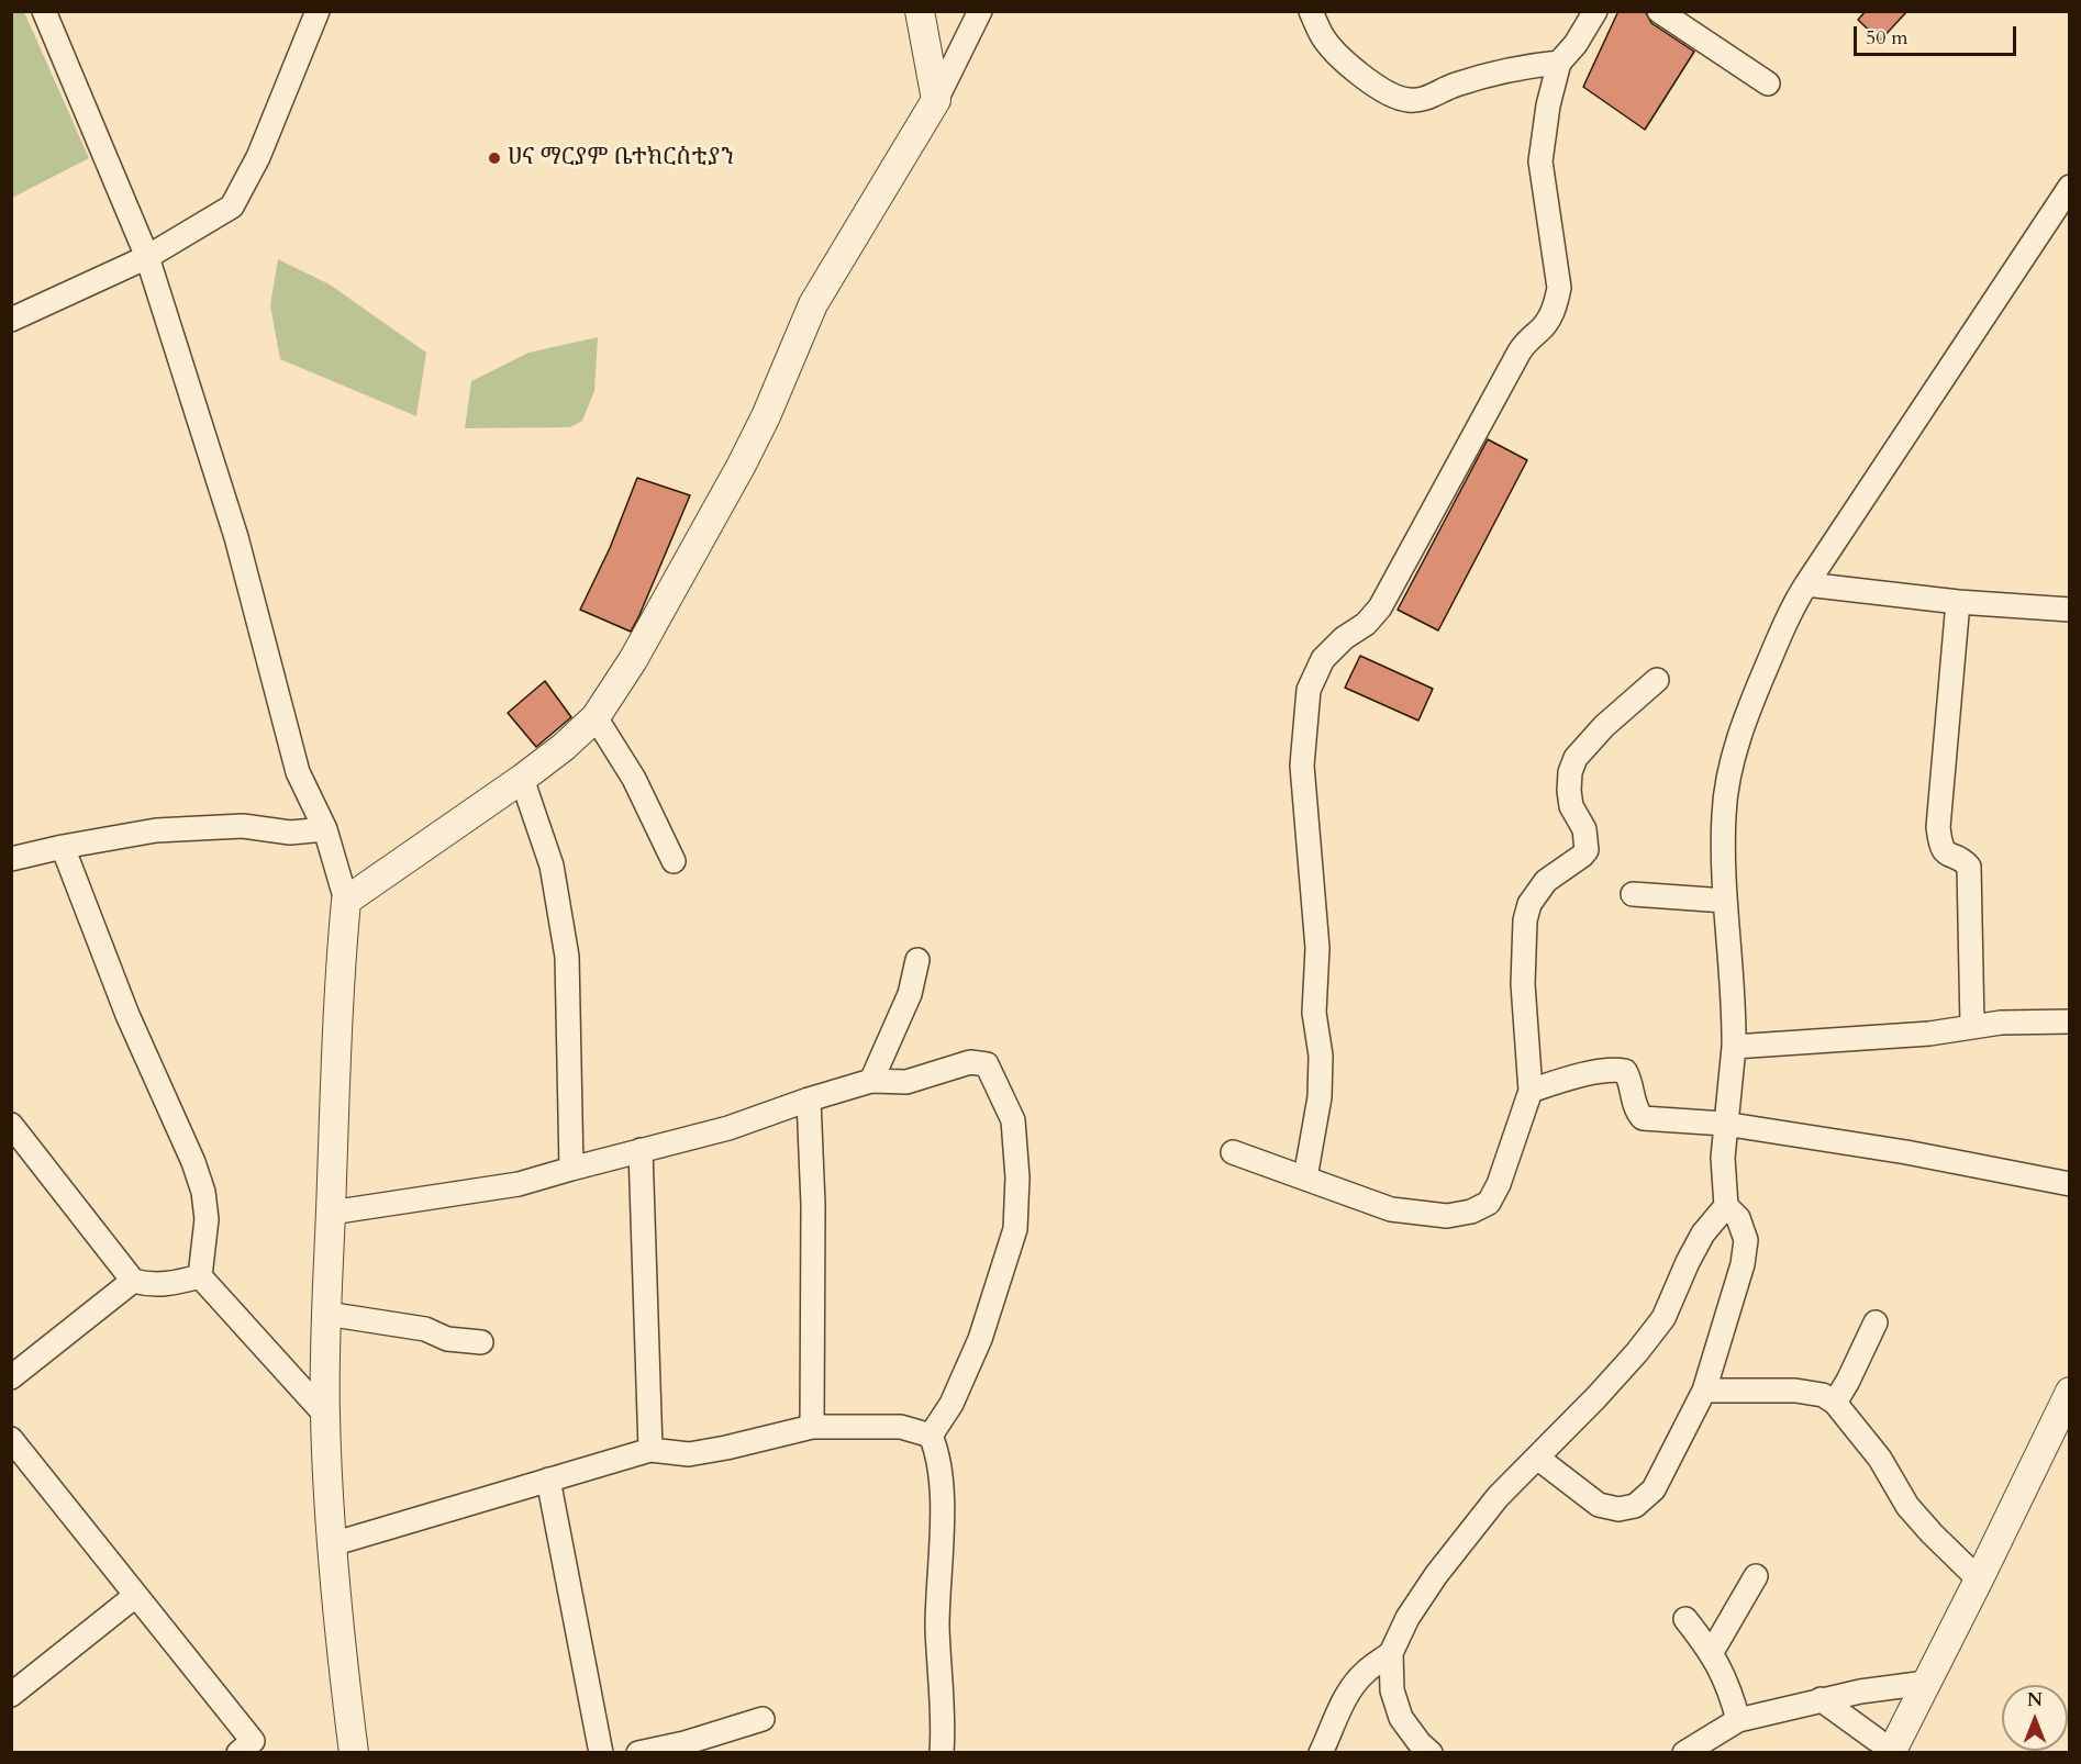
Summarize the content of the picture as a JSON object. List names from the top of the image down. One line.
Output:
{"places":["ሀና ማርያም ቤተክርስቲያን"],"scale_bar":"50 m","north":"top"}
